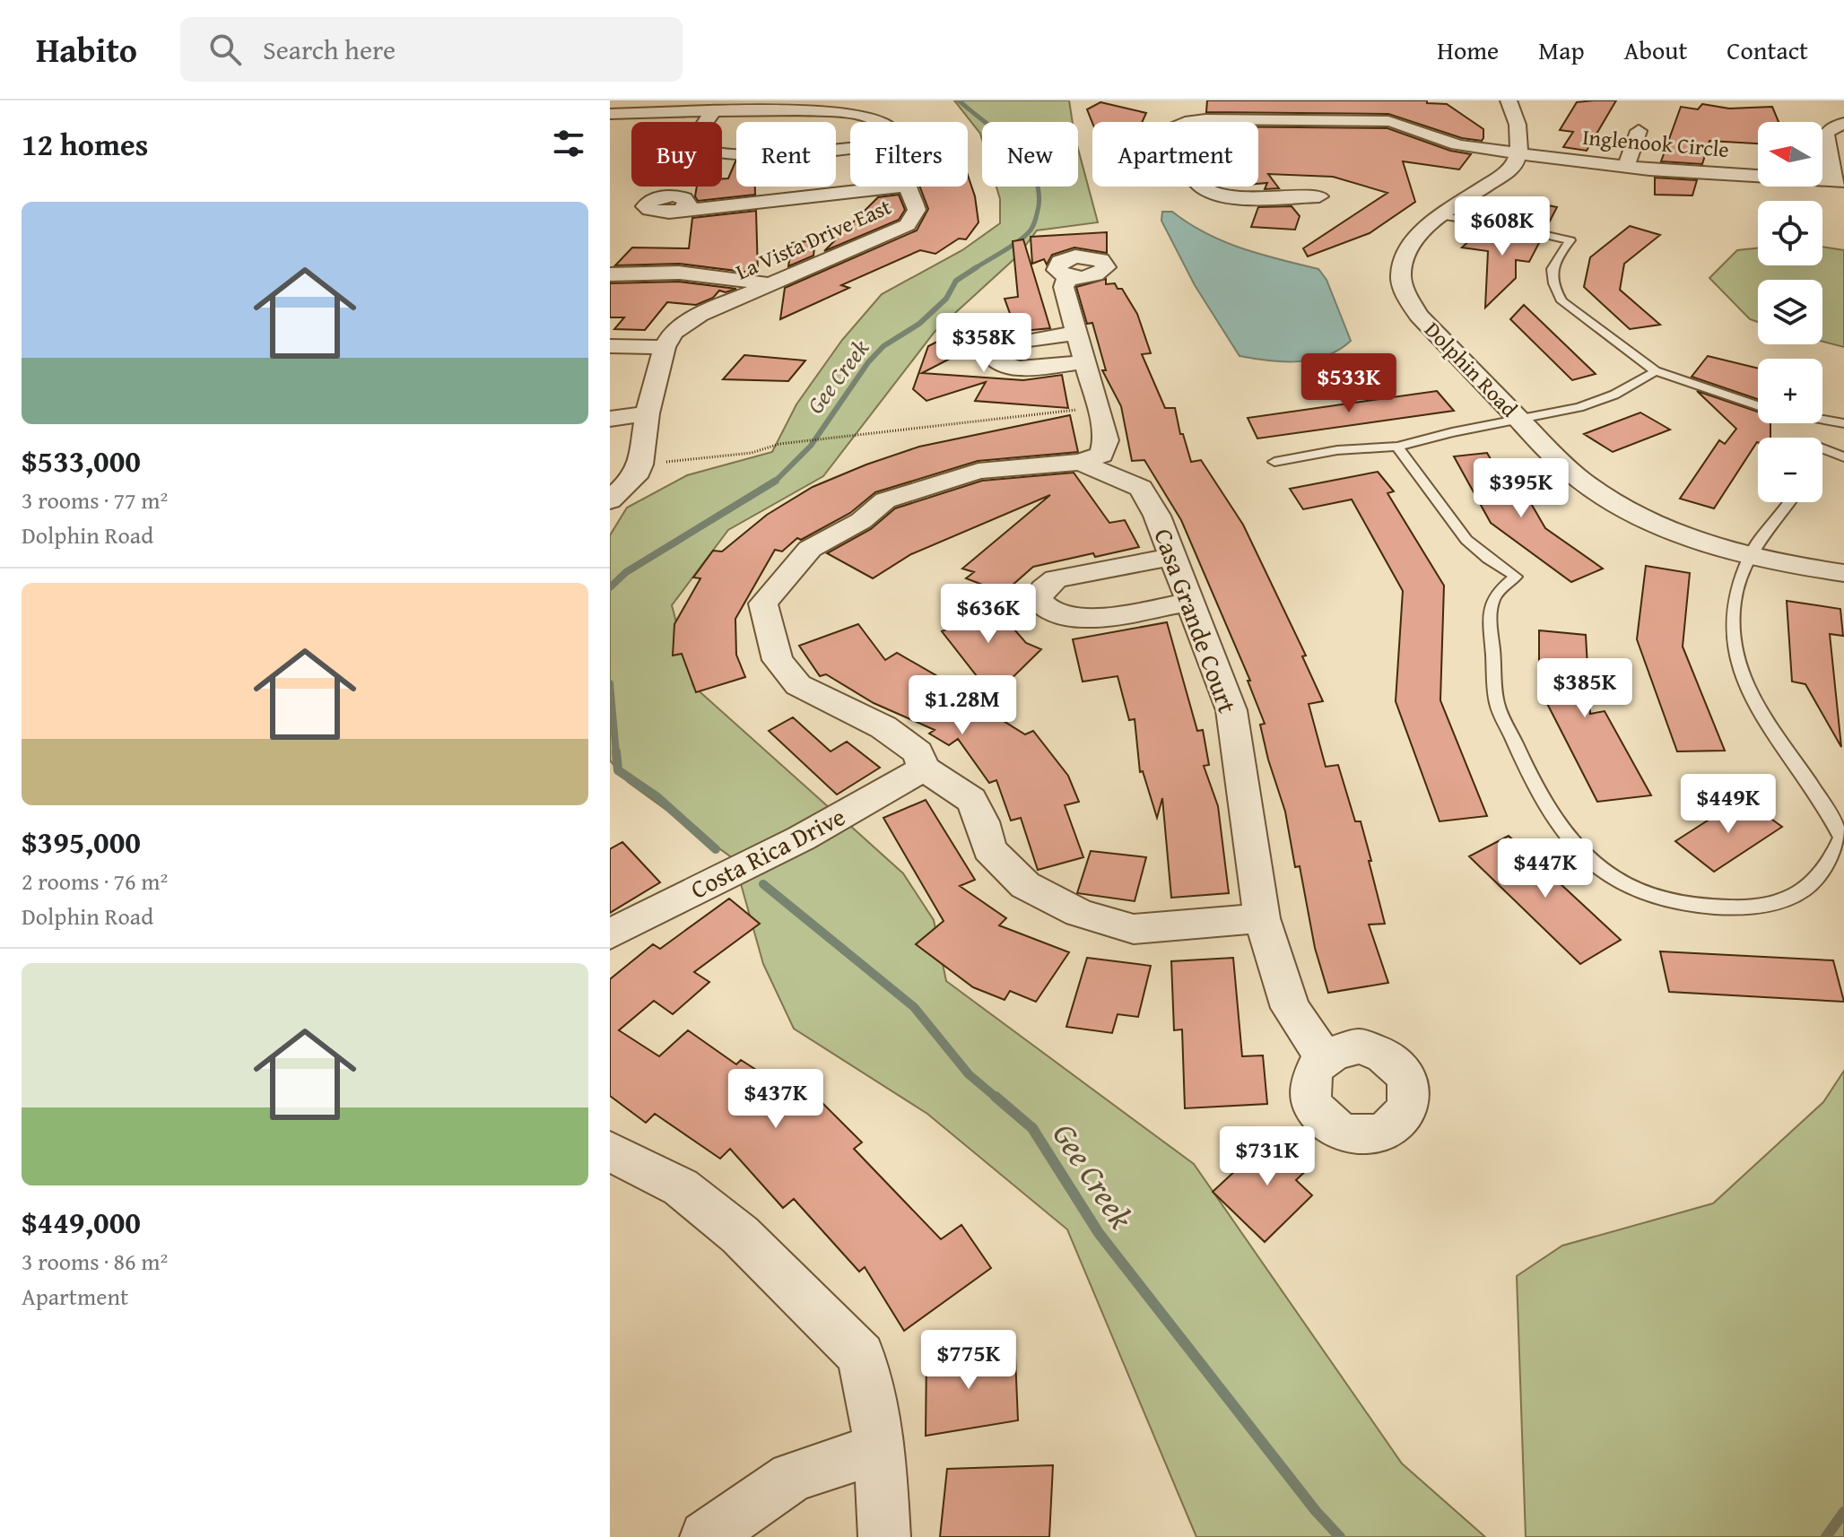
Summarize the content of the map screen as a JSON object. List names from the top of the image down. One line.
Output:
{"streets":{"street":["Inglenook Circle","La Vista Drive East","Dolphin Road","Casa Grande Court","Costa Rica Drive"]},"crossings":[["Inglenook Circle","Dolphin Road"]],"water":["Gee Creek"],"north":"left","page":{"header":"Habito","search":"Search here","nav":["Home","Map","About","Contact"],"heading":"12 homes","map_buttons":["+","−"],"chip":["Buy","Rent","Filters","New","Apartment"],"list":[{"name":"$533,000","note":"3 rooms · 77 m² · Dolphin Road"},{"name":"$395,000","note":"2 rooms · 76 m² · Dolphin Road"},{"name":"$449,000","note":"3 rooms · 86 m² · Apartment"}],"price":["$608K","$358K","$533K","$395K","$636K","$385K","$1.28M","$449K","$447K","$437K","$731K","$775K"]}}
